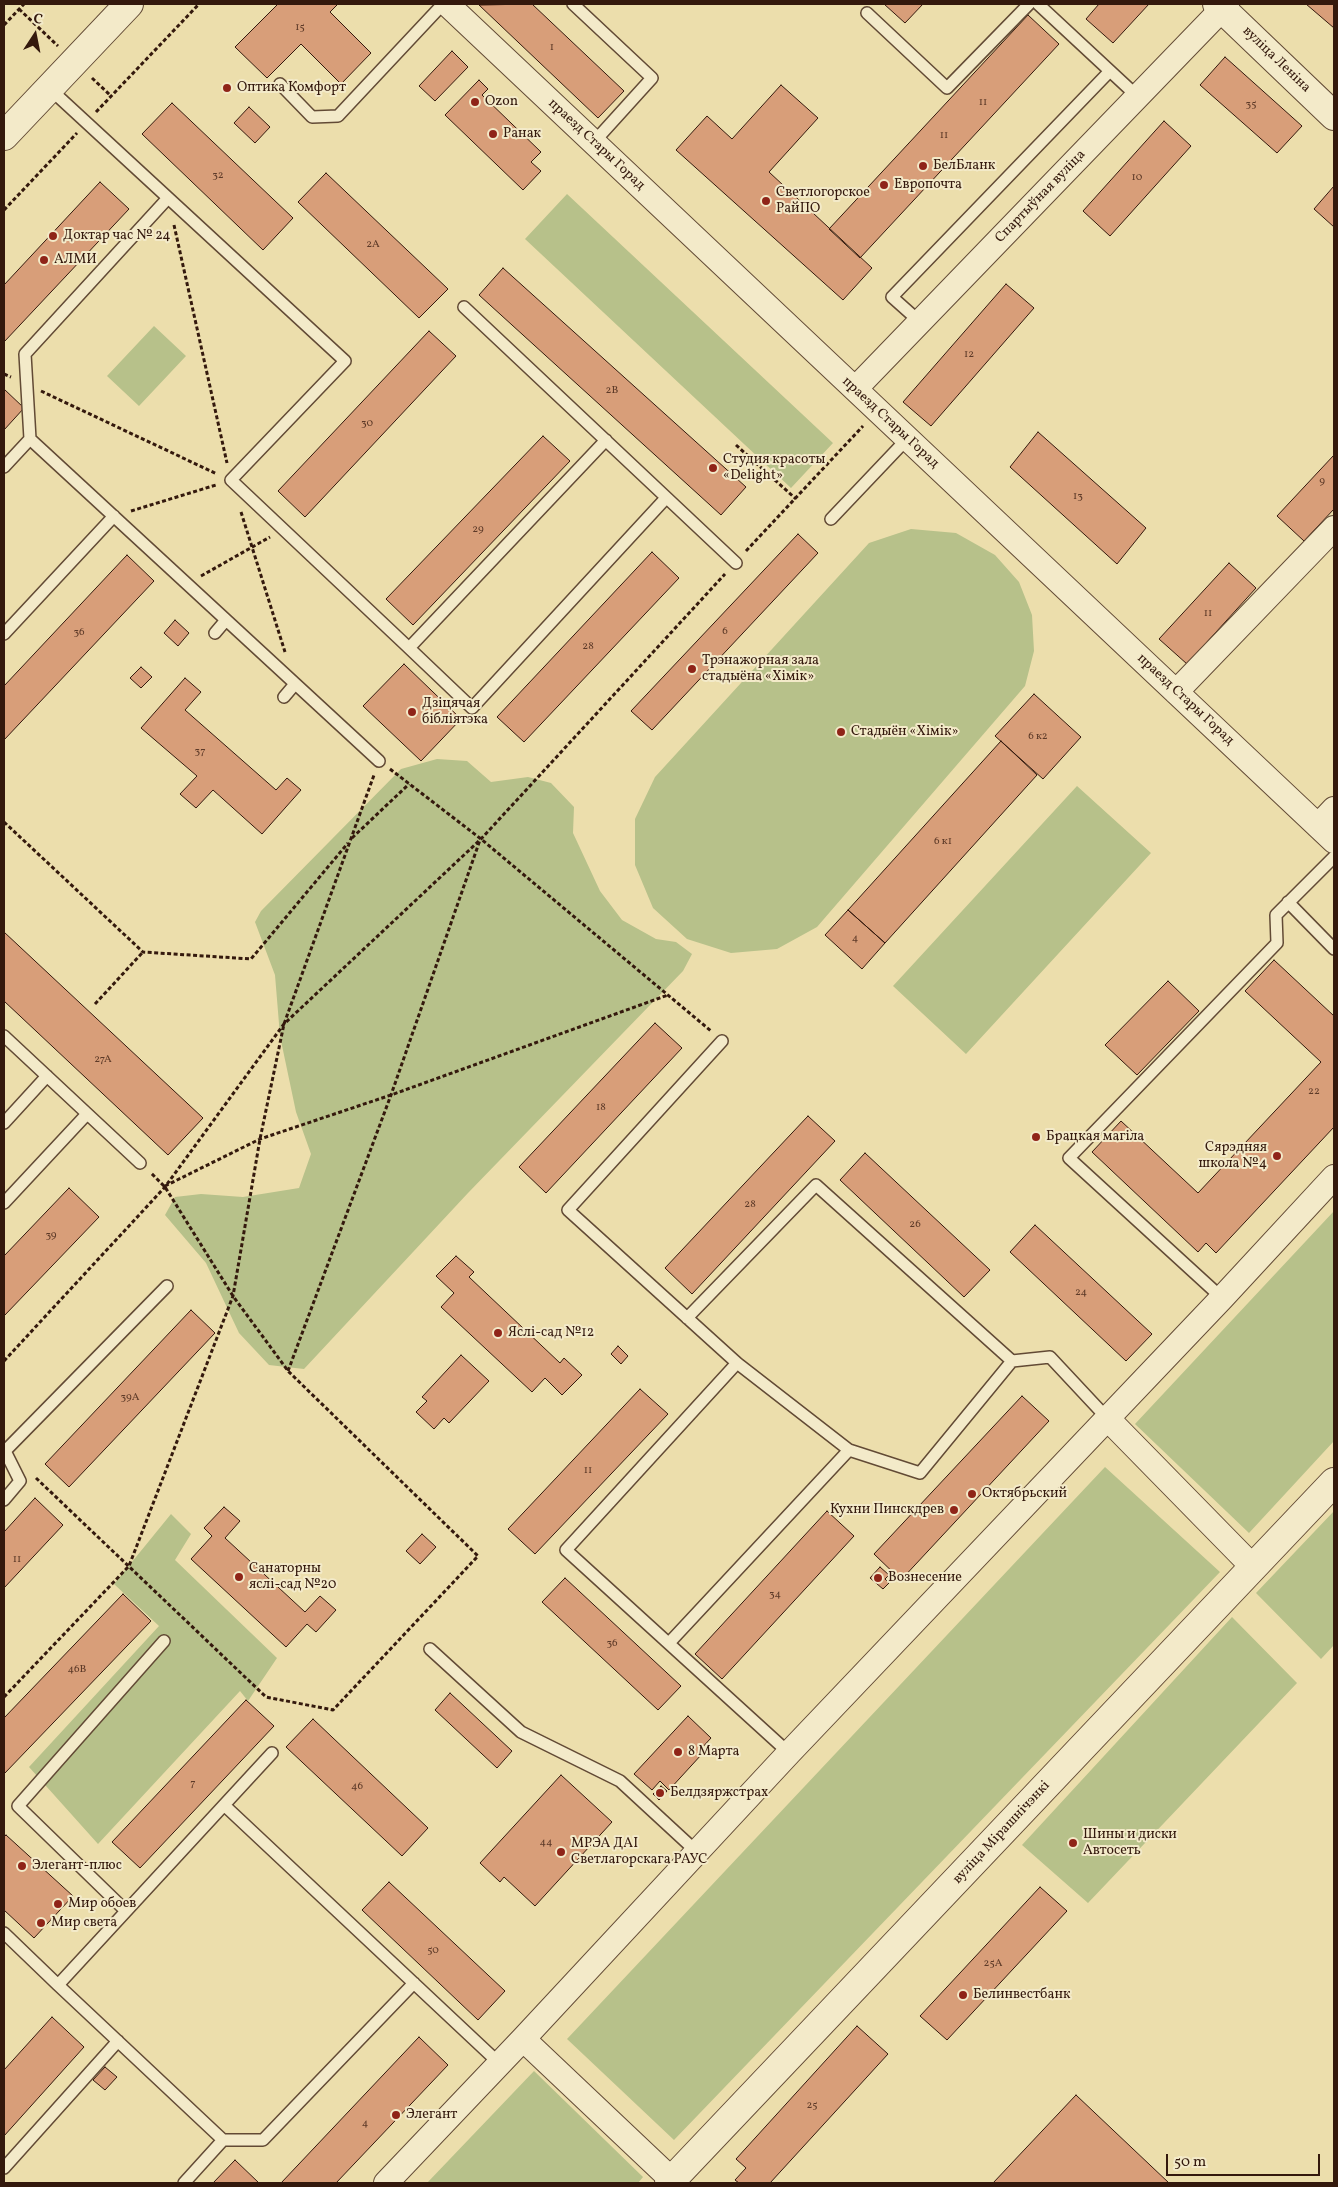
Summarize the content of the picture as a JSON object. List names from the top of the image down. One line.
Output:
{"streets":{"street":["вуліца Леніна","праезд Стары Горад","Спартыўная вуліца","вуліца Мірашнічэнкі"]},"crossings":[["вуліца Леніна","Спартыўная вуліца"],["праезд Стары Горад","Спартыўная вуліца"]],"places":["Оптика Комфорт","Ozon","Ранак","БелБланк","Европочта","Светлогорское РайПО","Доктар час № 24","АЛМИ","Студия красоты «Delight»","Трэнажорная зала стадыёна «Хімік»","Дзіцячая бібліятэка","Стадыён «Хімік»","Брацкая магіла","Сярэдняя школа №4","Яслі-сад №12","Октябрьский","Кухни Пинскдрев","Санаторны яслі-сад №20","Вознесение","8 Марта","Белдзяржстрах","Шины и диски Автосеть","МРЭА ДАІ Светлагорскага РАУС","Элегант-плюс","Мир обоев","Мир света","Белинвестбанк","Элегант"],"house_numbers":["15","1","11","35","11","32","10","2А","12","2В","30","9","13","29","11","6","36","28","6 к2","37","6 к1","4","27А","22","18","28","26","39","24","39А","11","11","34","36","46В","7","46","44","50","25А","25","4"],"scale_bar":"50 m","north":"top"}
